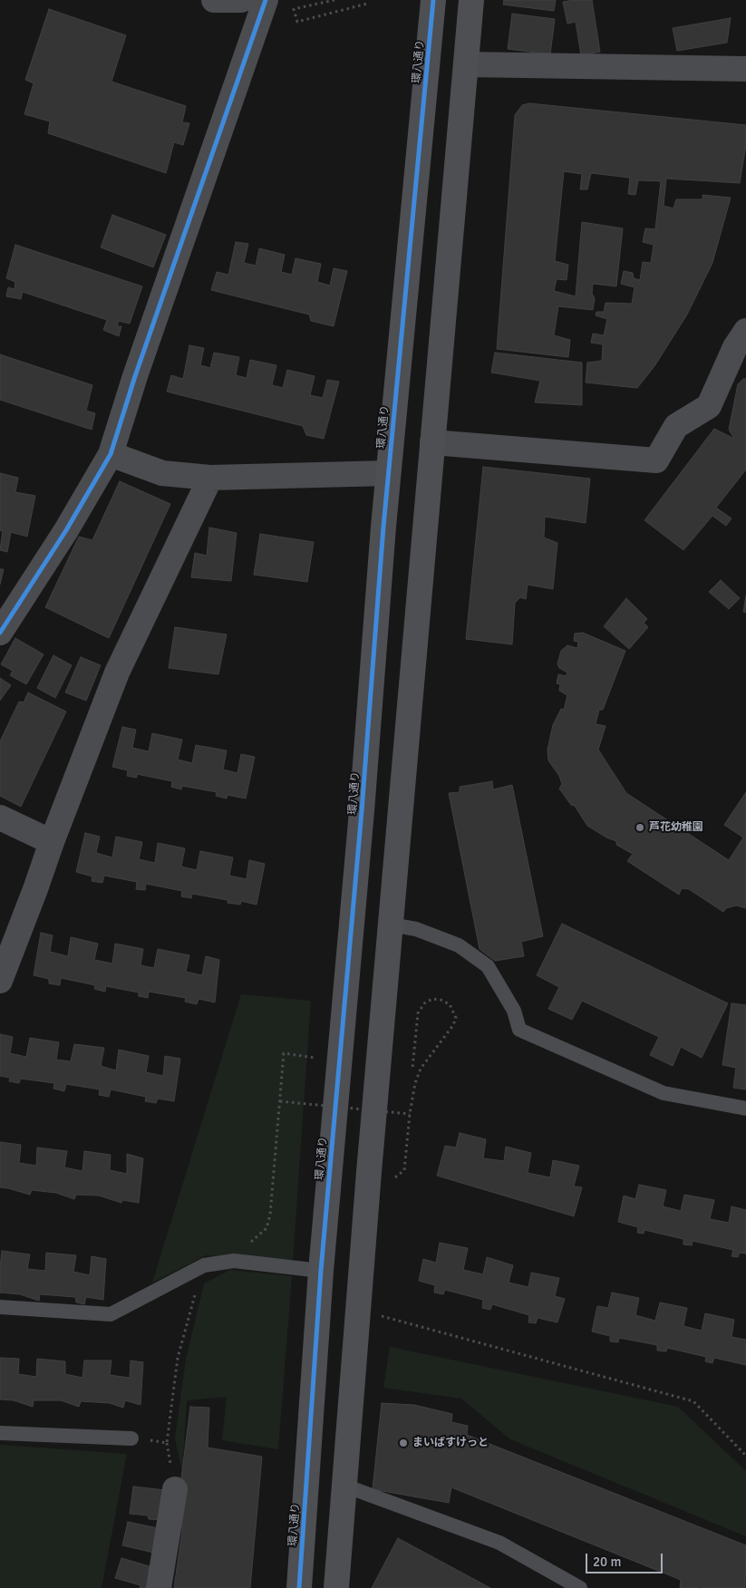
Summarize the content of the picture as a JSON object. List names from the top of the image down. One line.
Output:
{"streets":{"main road":["環八通り"]},"places":["芦花幼稚園","まいばすけっと"],"scale_bar":"20 m"}
